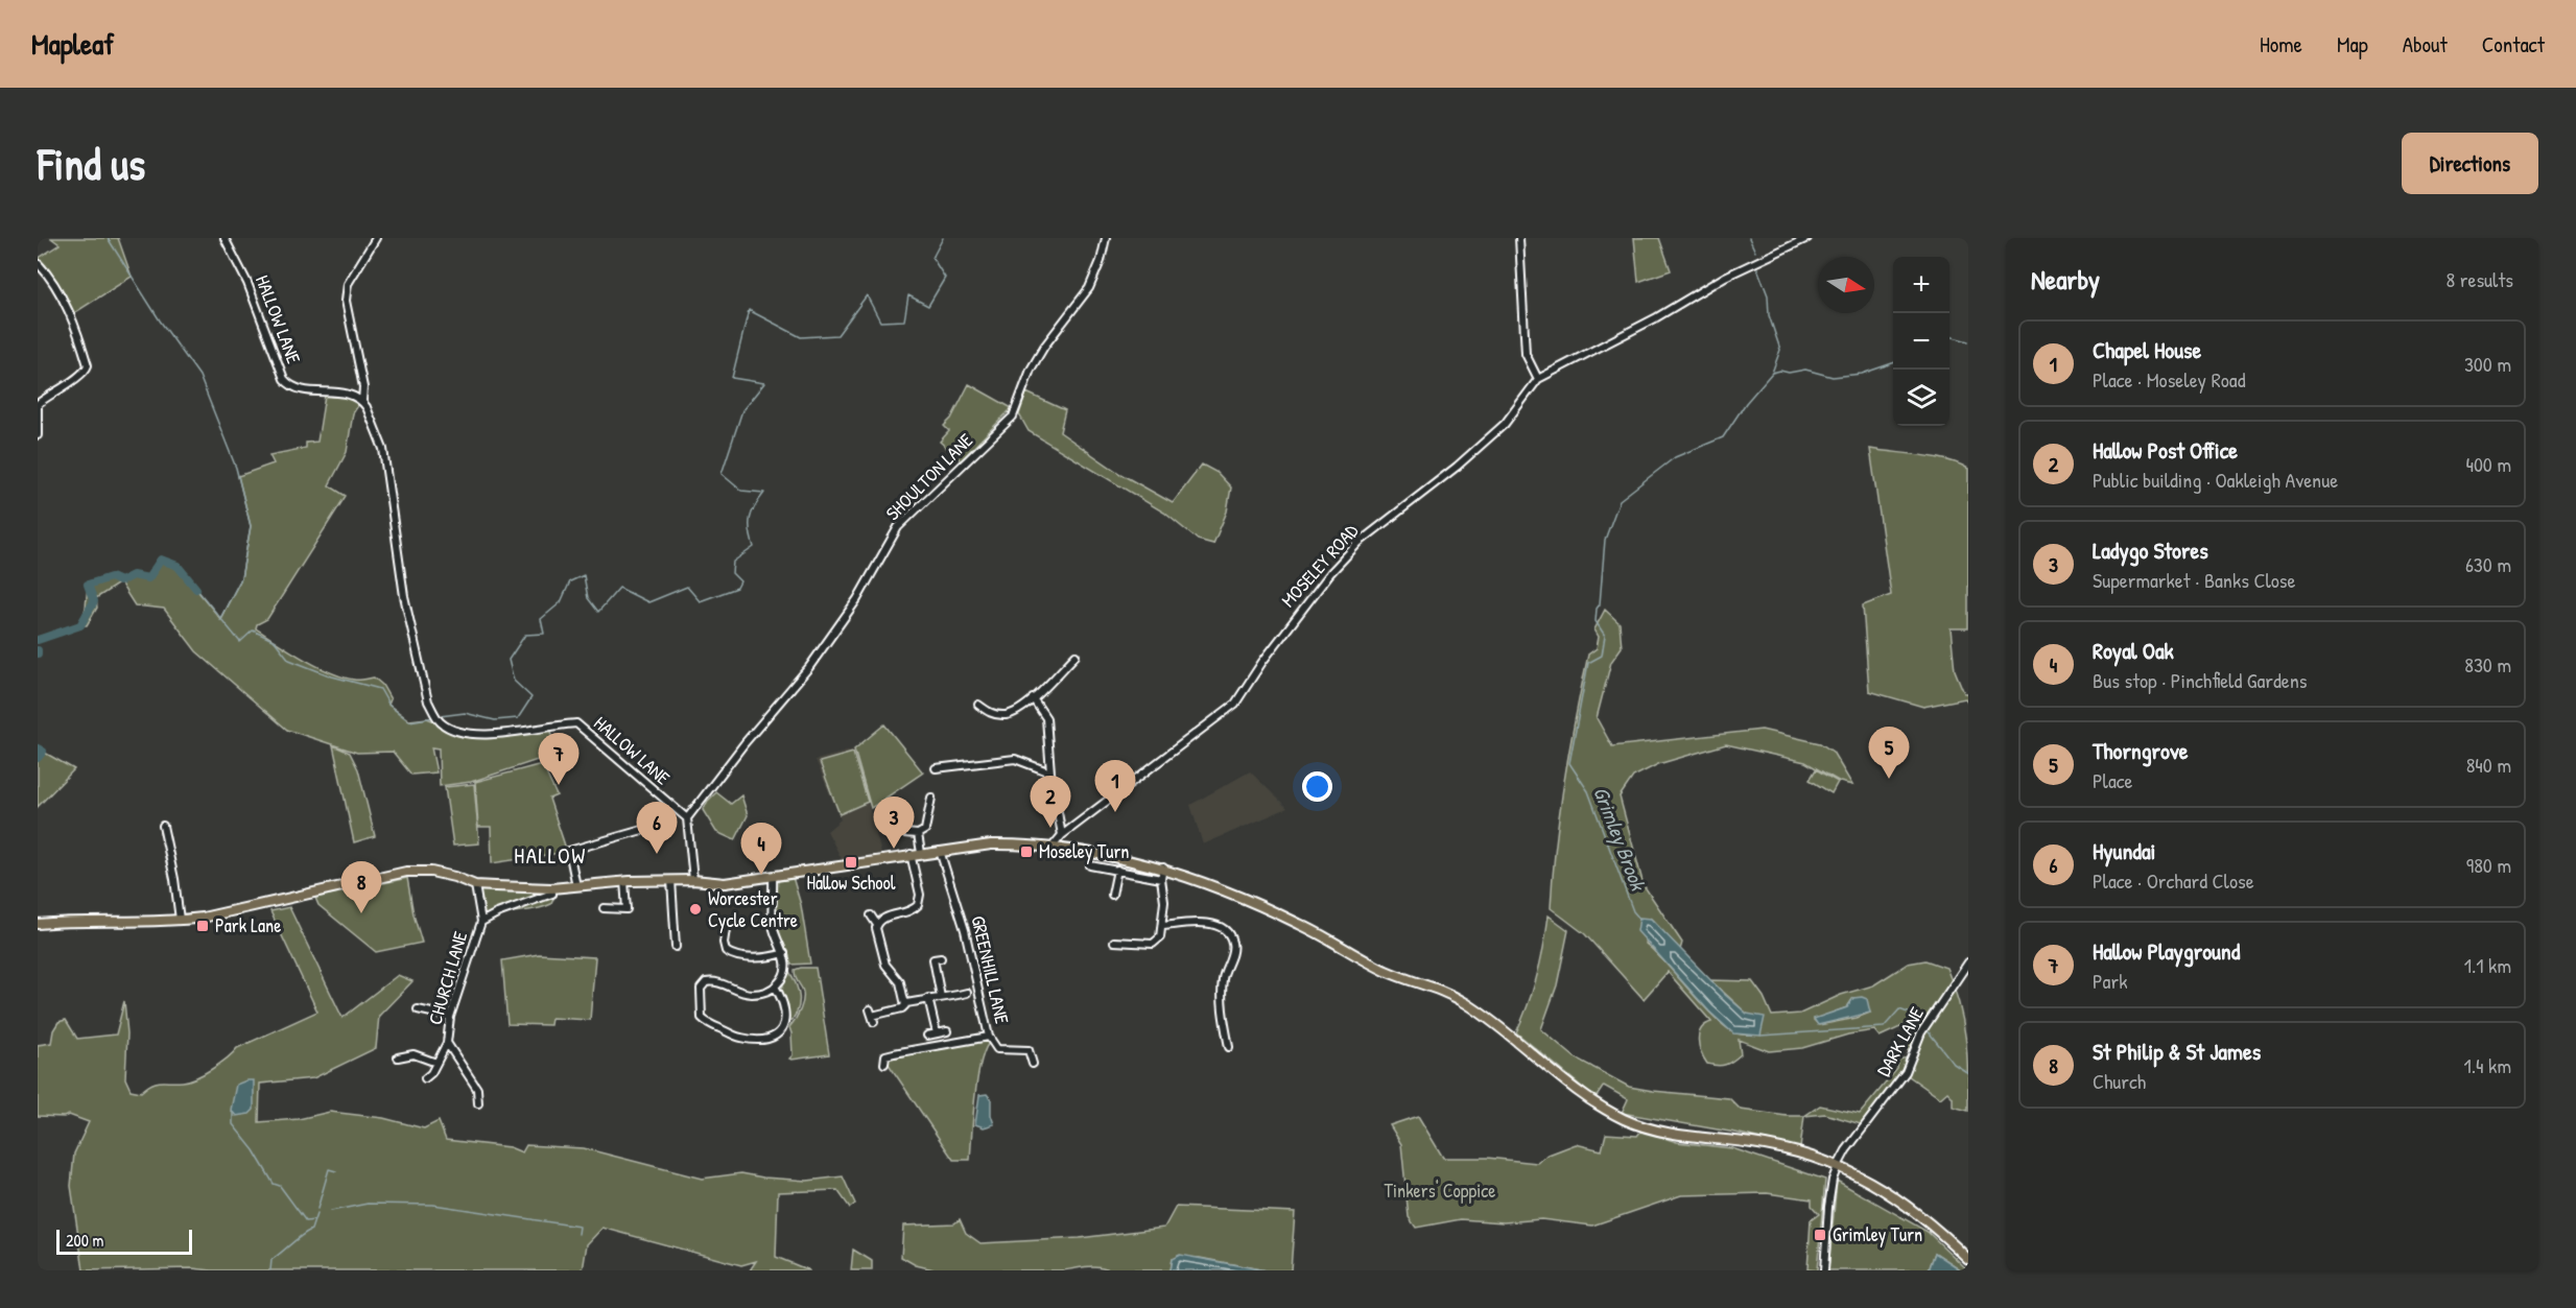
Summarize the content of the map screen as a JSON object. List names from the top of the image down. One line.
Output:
{"streets":{"street":["HALLOW LANE","SHOULTON LANE","MOSELEY ROAD","GREENHILL LANE","CHURCH LANE","DARK LANE"]},"crossings":[["HALLOW LANE","SHOULTON LANE"]],"districts":["HALLOW"],"water":["Grimley Brook"],"parks":["Tinkers' Coppice"],"places":{"transit":["Moseley Turn","Hallow School","Park Lane","Grimley Turn"],"other":["Worcester Cycle Centre"]},"scale_bar":"200 m","north":"right","page":{"header":"Mapleaf","nav":["Home","Map","About","Contact"],"buttons":"Directions","title":"Find us","heading":["Nearby","8 results"],"map_buttons":["+","−"],"list":[{"mark":"1","name":"Chapel House","note":"Place · Moseley Road","value":"300 m"},{"mark":"2","name":"Hallow Post Office","note":"Public building · Oakleigh Avenue","value":"400 m"},{"mark":"3","name":"Ladygo Stores","note":"Supermarket · Banks Close","value":"630 m"},{"mark":"4","name":"Royal Oak","note":"Bus stop · Pinchfield Gardens","value":"830 m"},{"mark":"5","name":"Thorngrove","note":"Place","value":"840 m"},{"mark":"6","name":"Hyundai","note":"Place · Orchard Close","value":"980 m"},{"mark":"7","name":"Hallow Playground","note":"Park","value":"1.1 km"},{"mark":"8","name":"St Philip & St James","note":"Church","value":"1.4 km"}],"pins":["5","7","1","2","3","6","4","8"],"scale":"200 m"}}
